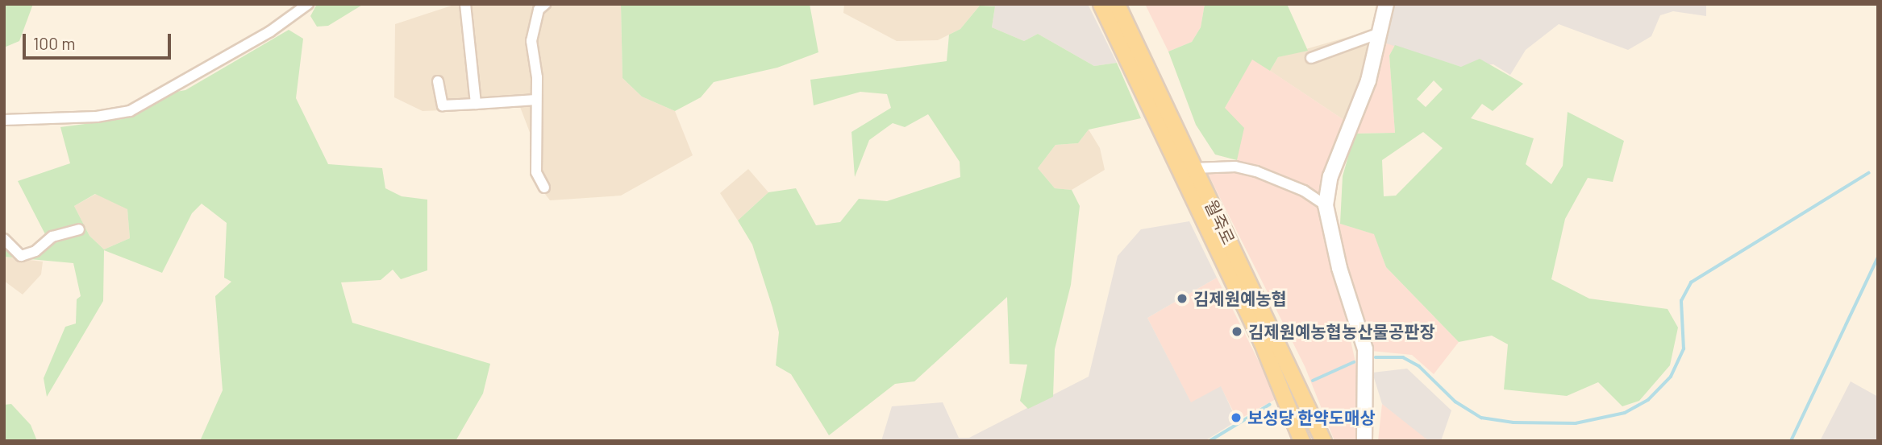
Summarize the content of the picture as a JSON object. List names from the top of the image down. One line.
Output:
{"streets":{"main road":["월죽로"]},"places":["김제원예농협","김제원예농협농산물공판장","보성당 한약도매상"],"scale_bar":"100 m"}
